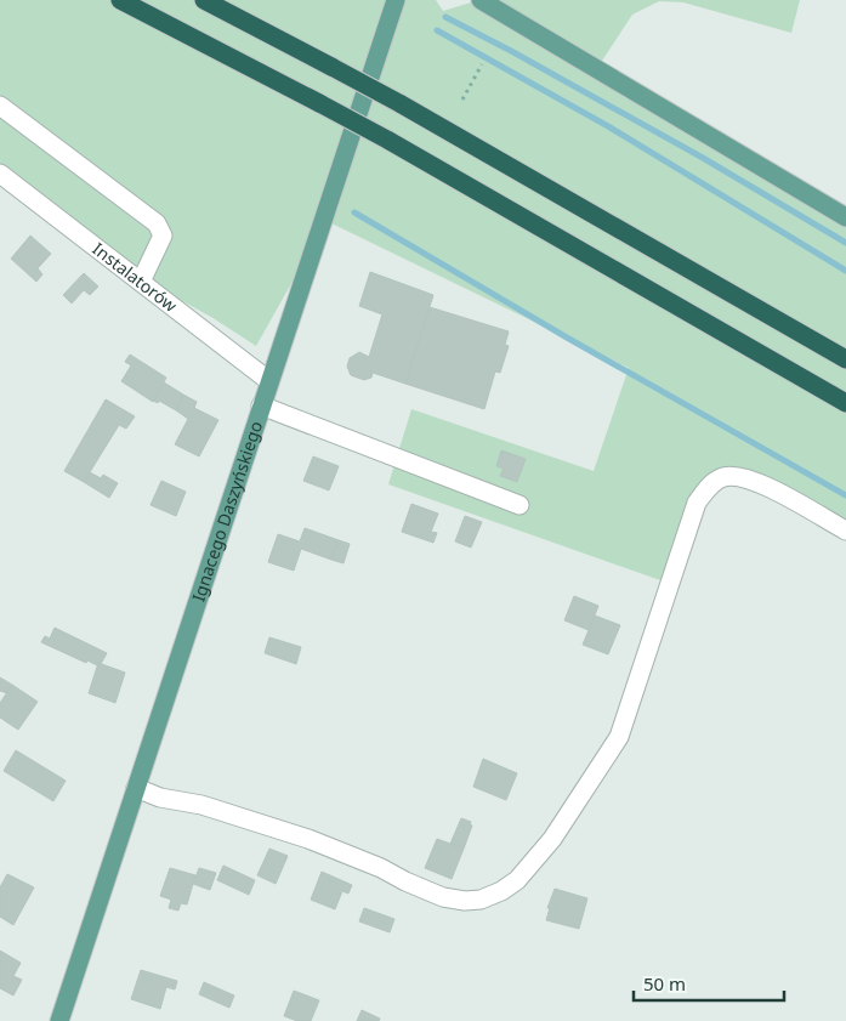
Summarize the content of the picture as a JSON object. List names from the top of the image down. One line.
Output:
{"streets":{"main road":["Ignacego Daszyńskiego"],"street":["Instalatorów"]},"crossings":[["Instalatorów","Ignacego Daszyńskiego"]],"scale_bar":"50 m"}
